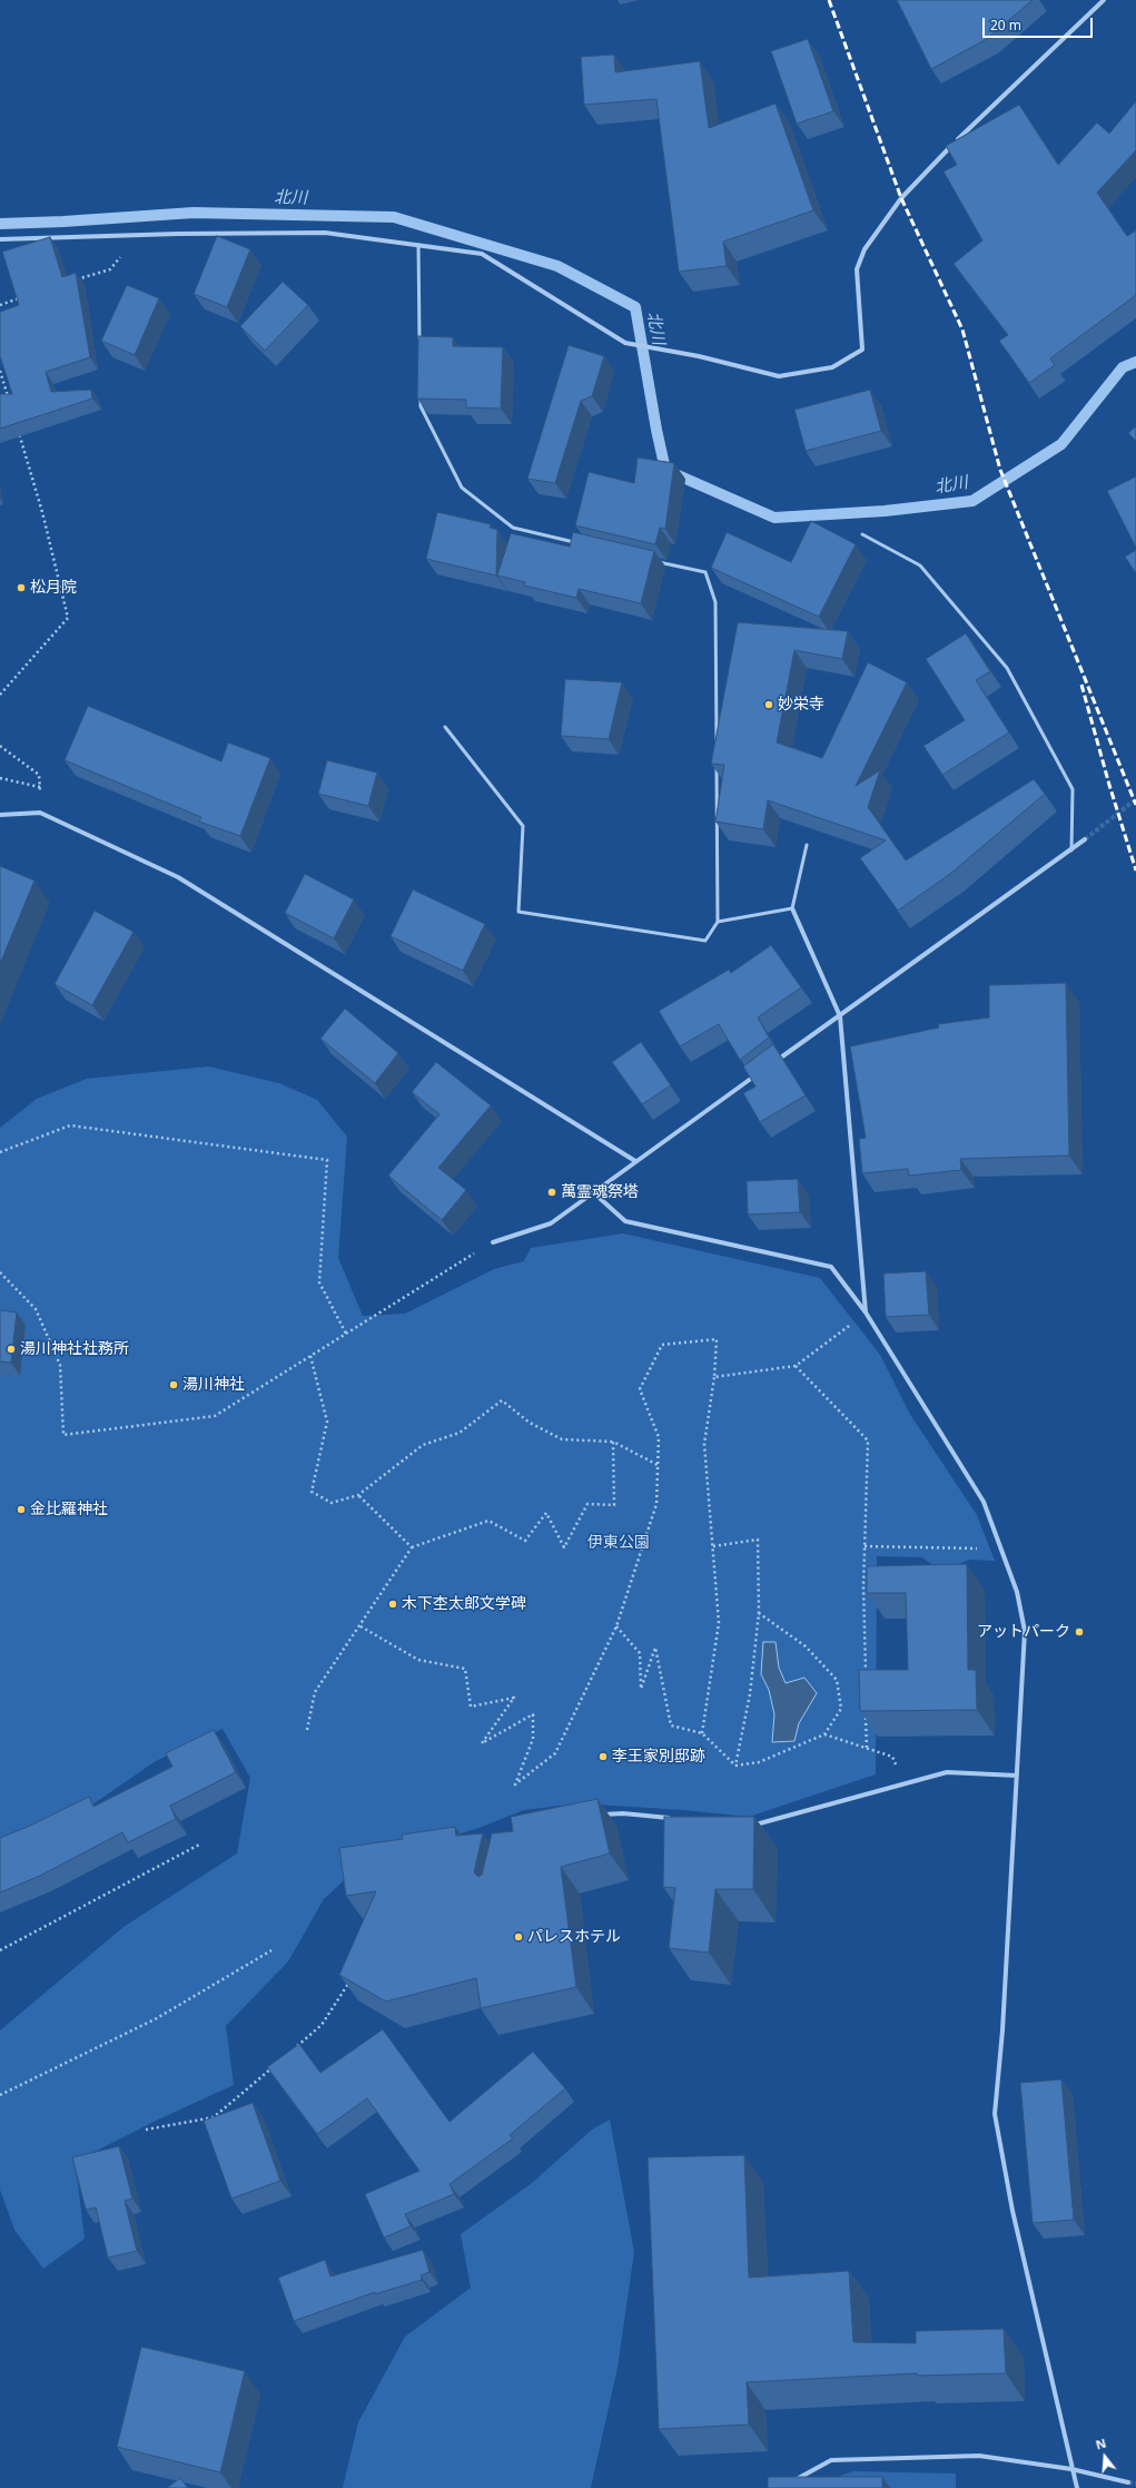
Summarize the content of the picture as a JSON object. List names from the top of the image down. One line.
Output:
{"water":["北川"],"parks":["伊東公園"],"places":["松月院","妙栄寺","萬霊魂祭塔","湯川神社社務所","湯川神社","金比羅神社","木下杢太郎文学碑","アットパーク","李王家別邸跡","パレスホテル"],"scale_bar":"20 m","north":"top"}
